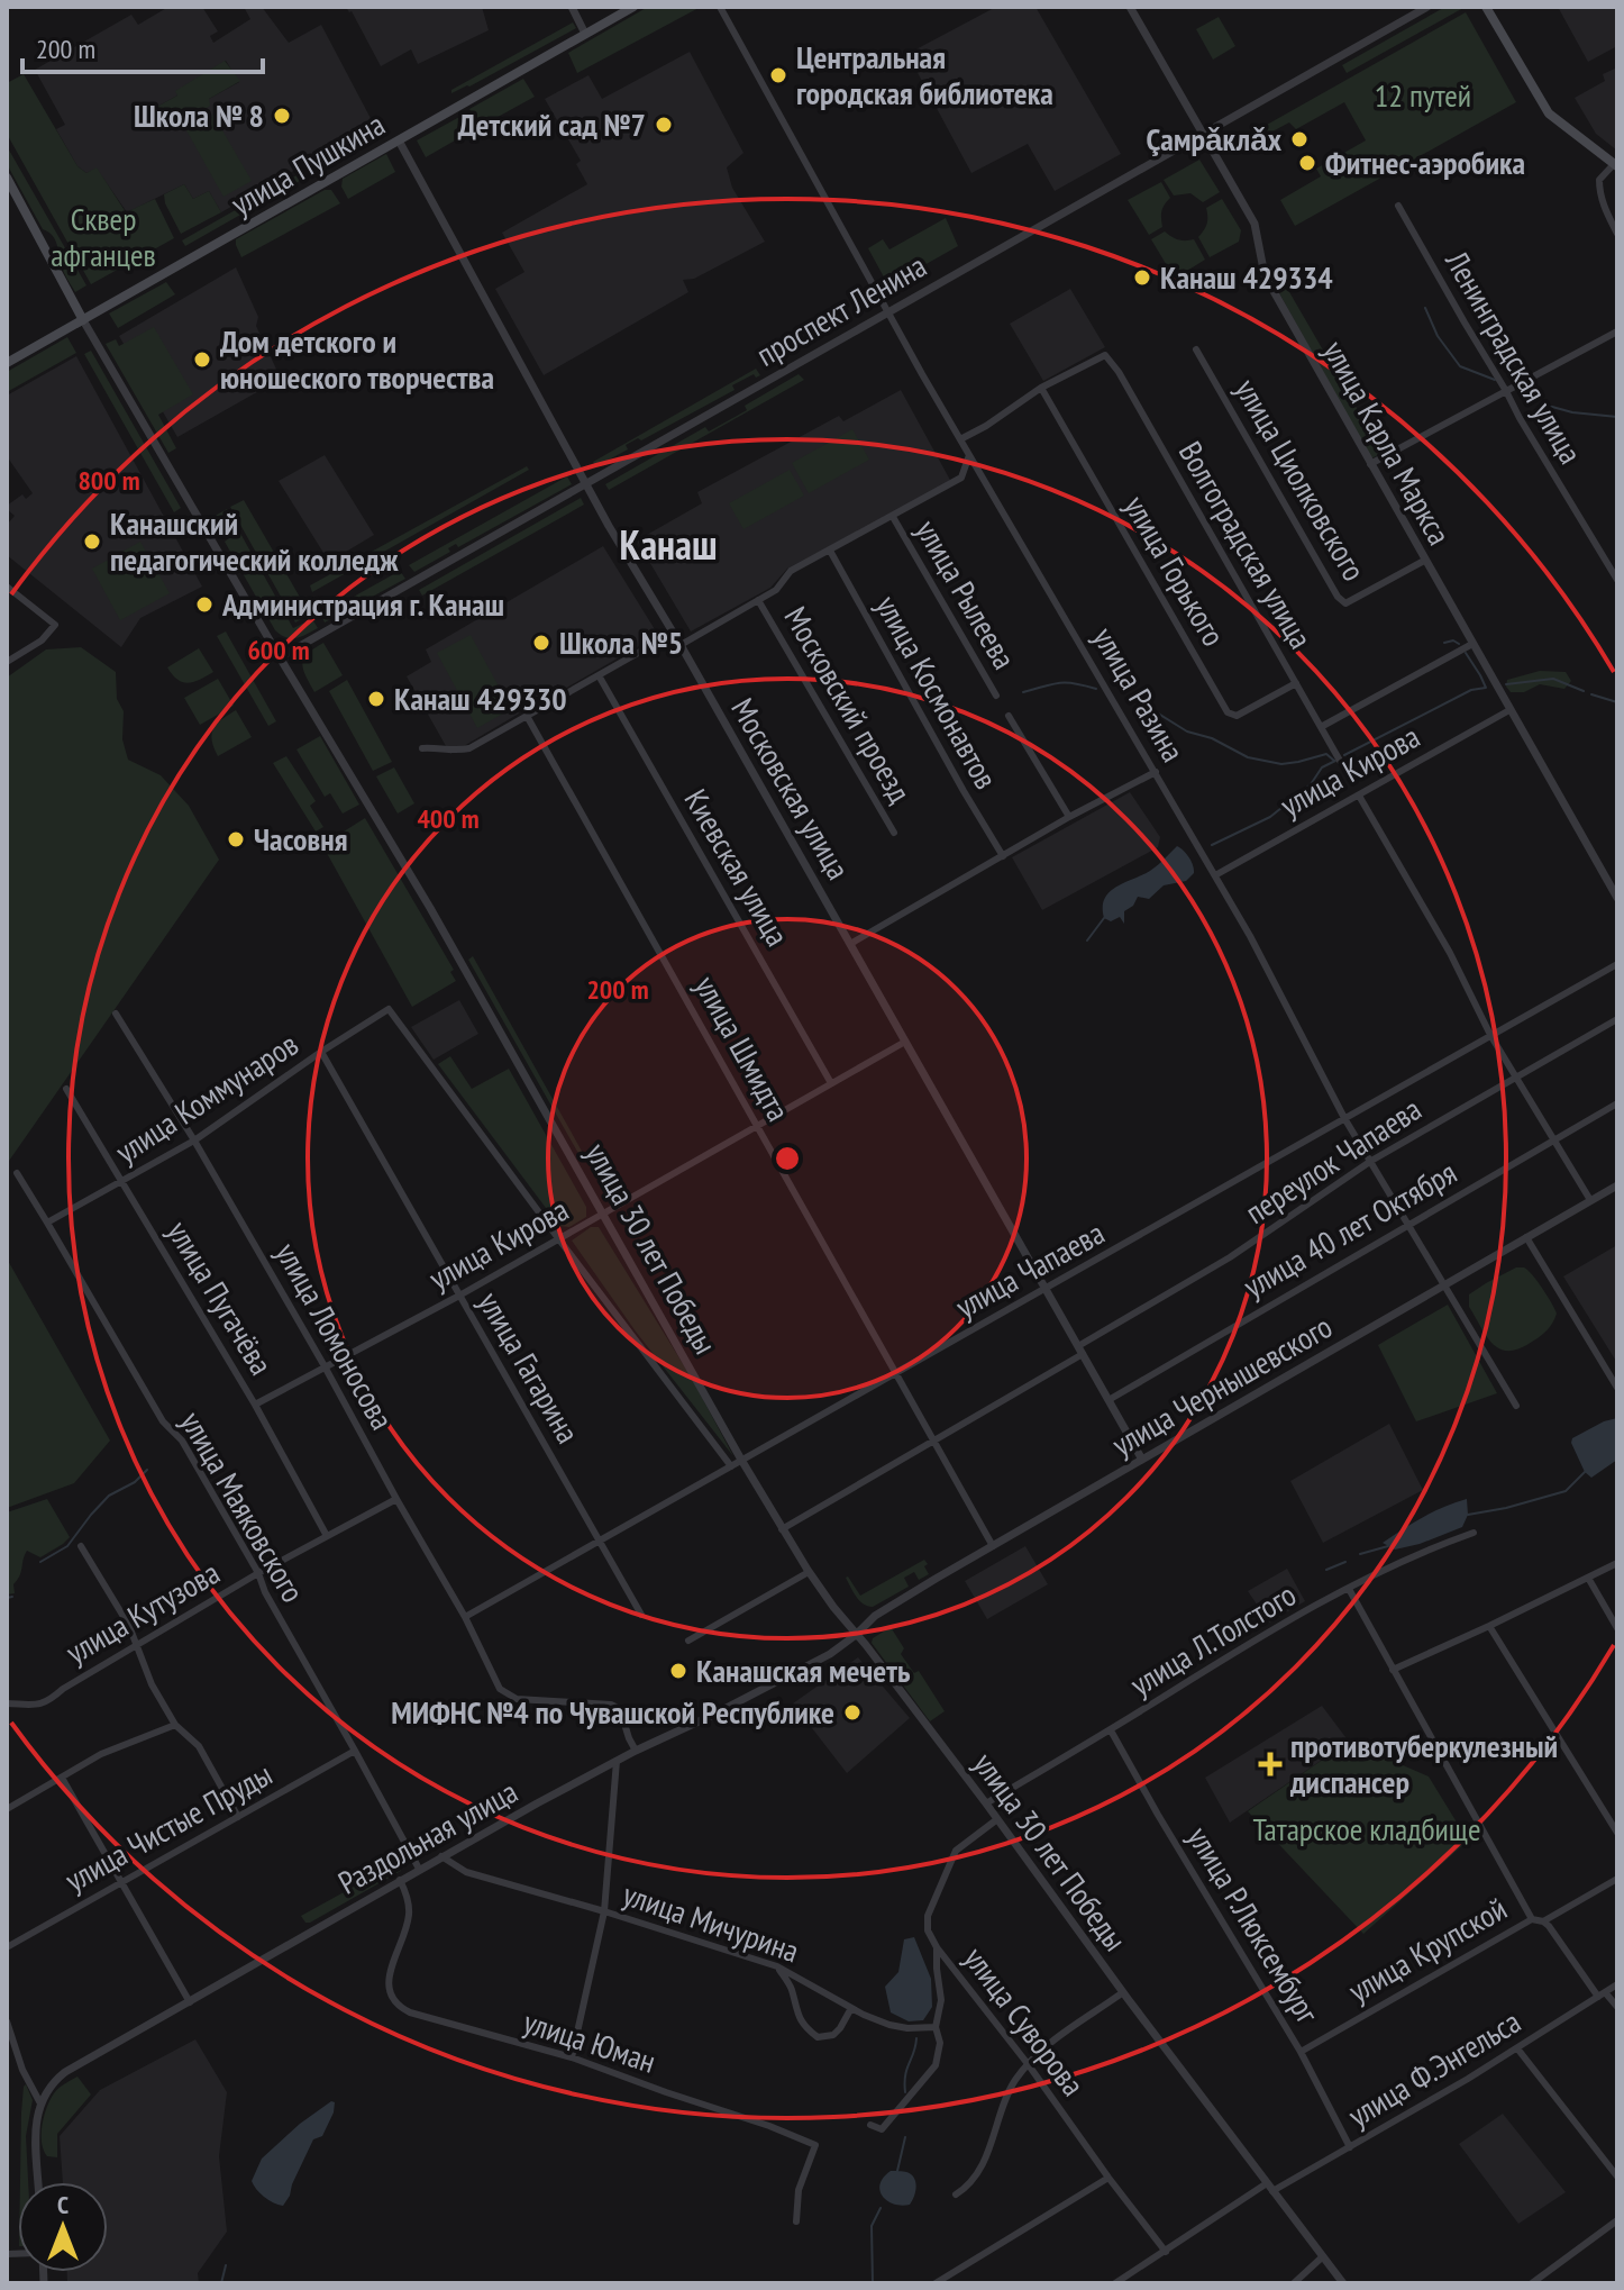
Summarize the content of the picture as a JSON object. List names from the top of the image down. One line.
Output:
{"streets":{"main road":["улица Пушкина","улица 30 лет Победы"],"street":["проспект Ленина","Ленинградская улица","улица Карла Маркса","улица Циолковского","Волгоградская улица","улица Горького","улица Рылеева","улица Космонавтов","улица Разина","Московский проезд","улица Кирова","Московская улица","Киевская улица","улица Шмидта","улица Коммунаров","переулок Чапаева","улица 40 лет Октября","улица Чапаева","улица Пугачёва","улица Ломоносова","улица Гагарина","улица Чернышевского","улица Маяковского","улица Кутузова","улица Л.Толстого","улица Чистые Пруды","Раздольная улица","улица Мичурина","улица Р.Люксембург","улица Крупской","улица Суворова","улица Юман","улица Ф.Энгельса"]},"crossings":[["улица Пушкина","Московская улица"],["улица Пушкина","улица 30 лет Победы"],["проспект Ленина","улица Карла Маркса"],["проспект Ленина","улица Разина"],["проспект Ленина","Московская улица"],["проспект Ленина","улица 30 лет Победы"],["улица Карла Маркса","улица Циолковского"],["улица Карла Маркса","улица Кирова"],["Волгоградская улица","улица Горького"],["улица Разина","улица Кирова"],["улица Разина","переулок Чапаева"],["улица Разина","улица 40 лет Октября"],["улица Разина","улица Чапаева"],["улица Разина","улица Чернышевского"],["улица Кирова","Московская улица"],["улица Кирова","Киевская улица"],["улица Кирова","улица Шмидта"],["улица Кирова","улица 30 лет Победы"],["улица Кирова","улица Пугачёва"],["улица Кирова","улица Ломоносова"],["улица Кирова","улица Гагарина"],["Московская улица","переулок Чапаева"],["Московская улица","улица 40 лет Октября"],["Московская улица","улица Чапаева"],["Московская улица","улица Чернышевского"],["улица Шмидта","переулок Чапаева"],["улица Шмидта","улица Чапаева"],["улица Шмидта","улица Чернышевского"],["улица Коммунаров","улица 30 лет Победы"],["улица Коммунаров","улица Пугачёва"],["улица Коммунаров","улица Ломоносова"],["улица Коммунаров","улица Гагарина"],["улица Коммунаров","улица Маяковского"],["переулок Чапаева","улица 30 лет Победы"],["улица 30 лет Победы","улица Чапаева"],["улица 30 лет Победы","улица Чернышевского"],["улица 30 лет Победы","улица Л.Толстого"],["улица 30 лет Победы","Раздольная улица"],["улица 30 лет Победы","улица Суворова"],["улица 30 лет Победы","улица Ф.Энгельса"],["улица Чапаева","улица Ломоносова"],["улица Чапаева","улица Гагарина"],["улица Пугачёва","улица Кутузова"],["улица Ломоносова","улица Кутузова"],["улица Ломоносова","Раздольная улица"],["улица Чернышевского","Раздольная улица"],["улица Маяковского","улица Кутузова"],["улица Маяковского","улица Чистые Пруды"],["улица Маяковского","Раздольная улица"],["улица Л.Толстого","улица Р.Люксембург"],["Раздольная улица","улица Мичурина"],["Раздольная улица","улица Юман"],["улица Р.Люксембург","улица Крупской"],["улица Р.Люксембург","улица Ф.Энгельса"],["улица Суворова","улица Ф.Энгельса"]],"districts":["Канаш"],"parks":["12 путей","Сквер афганцев","Татарское кладбище"],"places":{"other":["Центральная городская библиотека","Школа № 8","Детский сад №7","Çамрǎклǎх","Фитнес-аэробика","Канаш 429334","Дом детского и юношеского творчества","Канашский педагогический колледж","Администрация г. Канаш","Школа №5","Канаш 429330","Часовня","Канашская мечеть","МИФНС №4 по Чувашской Республике"],"health":["противотуберкулезный диспансер"]},"scale_bar":"200 m","north":"top","rings":["800 m","600 m","400 m","200 m"]}
